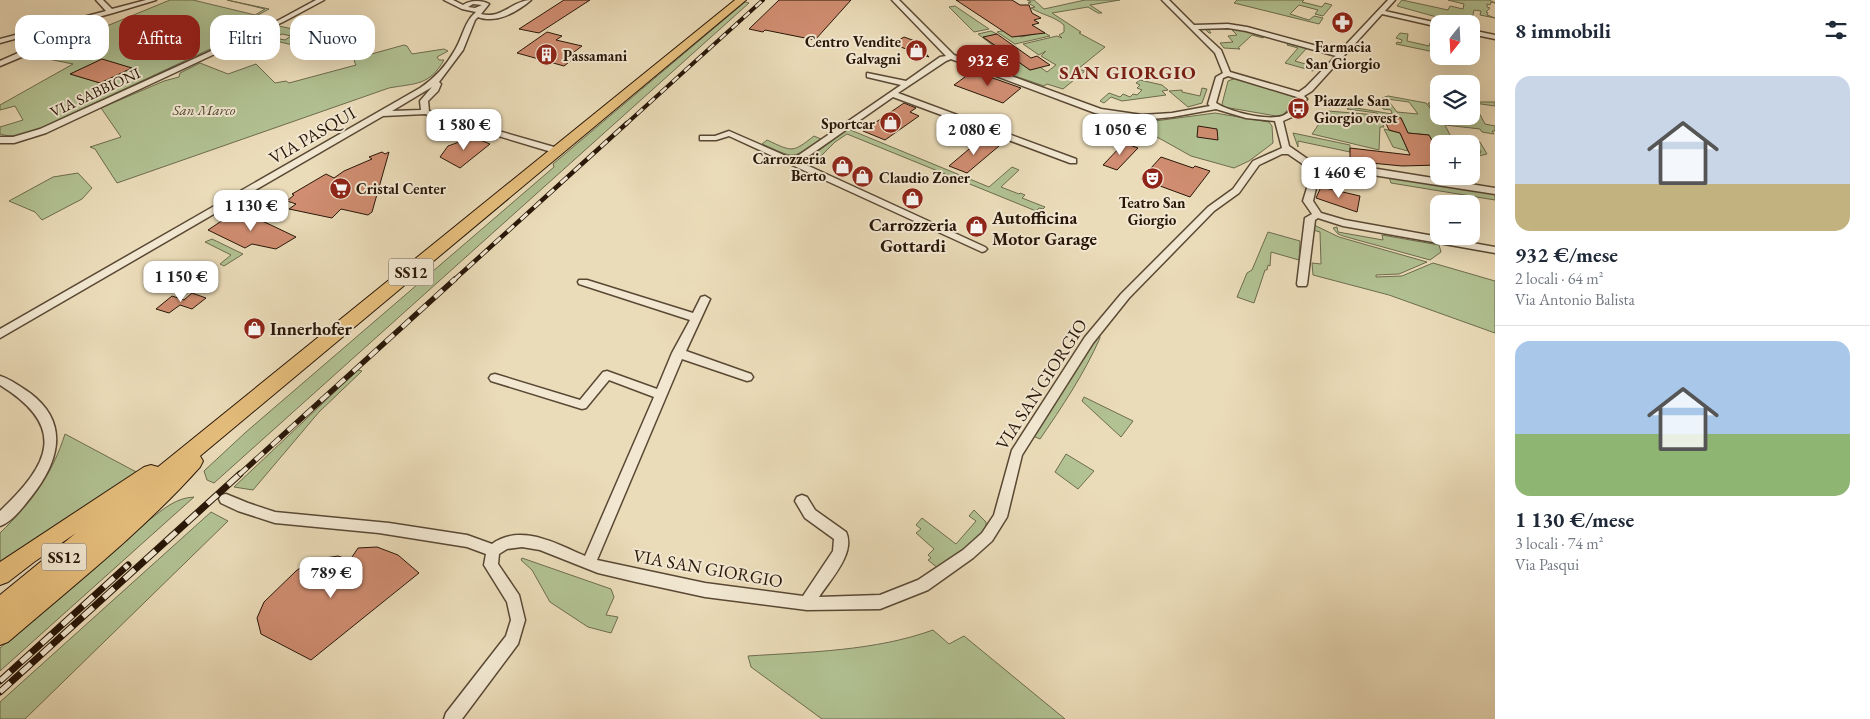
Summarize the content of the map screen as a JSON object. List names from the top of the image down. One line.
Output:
{"streets":{"main road":["SS12"],"street":["VIA SABBIONI","VIA PASQUI","VIA SAN GIORGIO"]},"districts":["SAN GIORGIO"],"parks":["San Marco"],"places":{"pharmacy":["Farmacia San Giorgio"],"shop":["Centro Vendite Galvagni","Sportcar","Carrozzeria Berto","Claudio Zoner","Carrozzeria Gottardi","Autofficina Motor Garage","Innerhofer"],"building":["Passamani"],"bus stop":["Piazzale San Giorgio ovest"],"theatre":["Teatro San Giorgio"],"supermarket":["Cristal Center"]},"north":"bottom","page":{"heading":"8 immobili","map_buttons":["+","−"],"chip":["Compra","Affitta","Filtri","Nuovo"],"price":["932 €","1 580 €","2 080 €","1 050 €","1 460 €","1 130 €","1 150 €","789 €"],"list":[{"name":"932 €/mese","note":"2 locali · 64 m² · Via Antonio Balista"},{"name":"1 130 €/mese","note":"3 locali · 74 m² · Via Pasqui"}]}}
